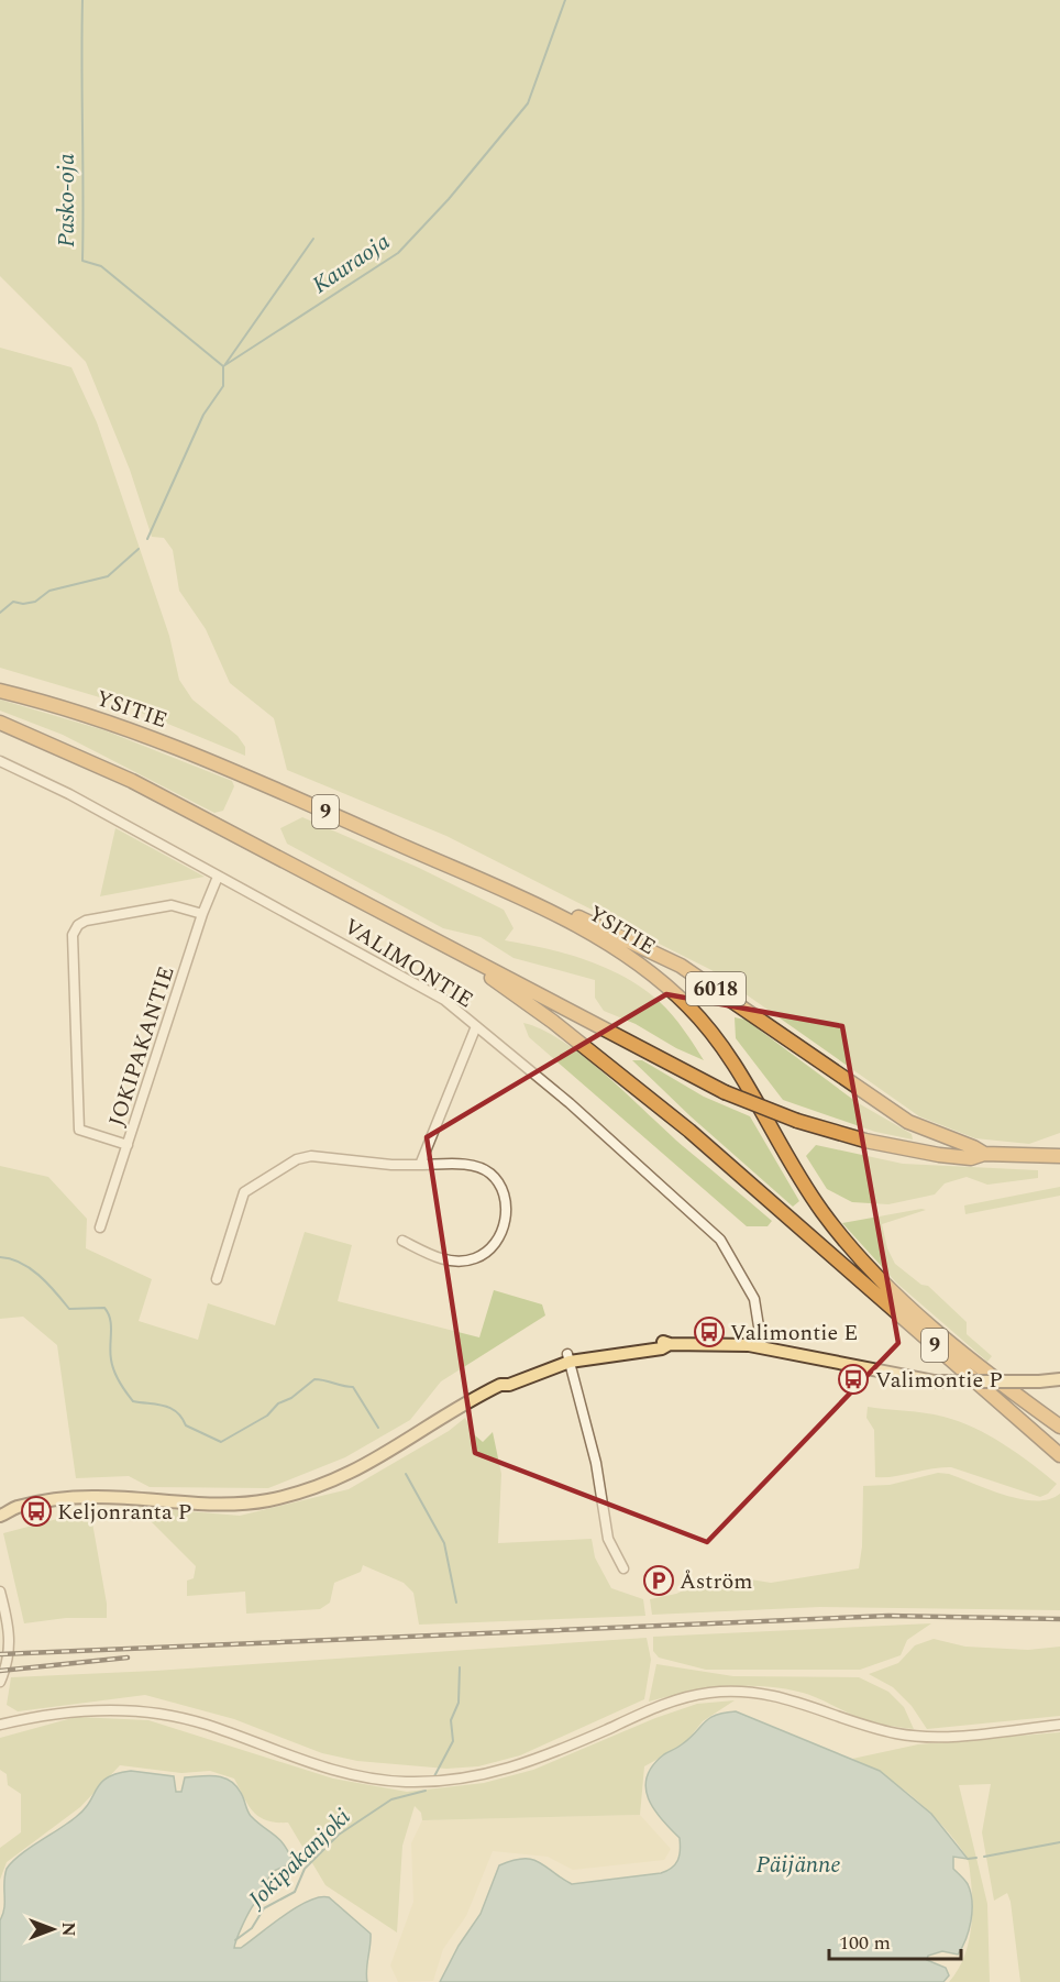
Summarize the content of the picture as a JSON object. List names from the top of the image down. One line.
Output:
{"streets":{"highway":["YSITIE","9","6018"],"street":["VALIMONTIE","JOKIPAKANTIE"]},"crossings":[["YSITIE","6018"],["9","6018"],["VALIMONTIE","JOKIPAKANTIE"]],"water":["Pasko-oja","Kauraoja","Jokipakanjoki","Päijänne"],"places":{"bus stop":["Valimontie E","Valimontie P","Keljonranta P"],"parking":["Åström"]},"scale_bar":"100 m","north":"right"}
